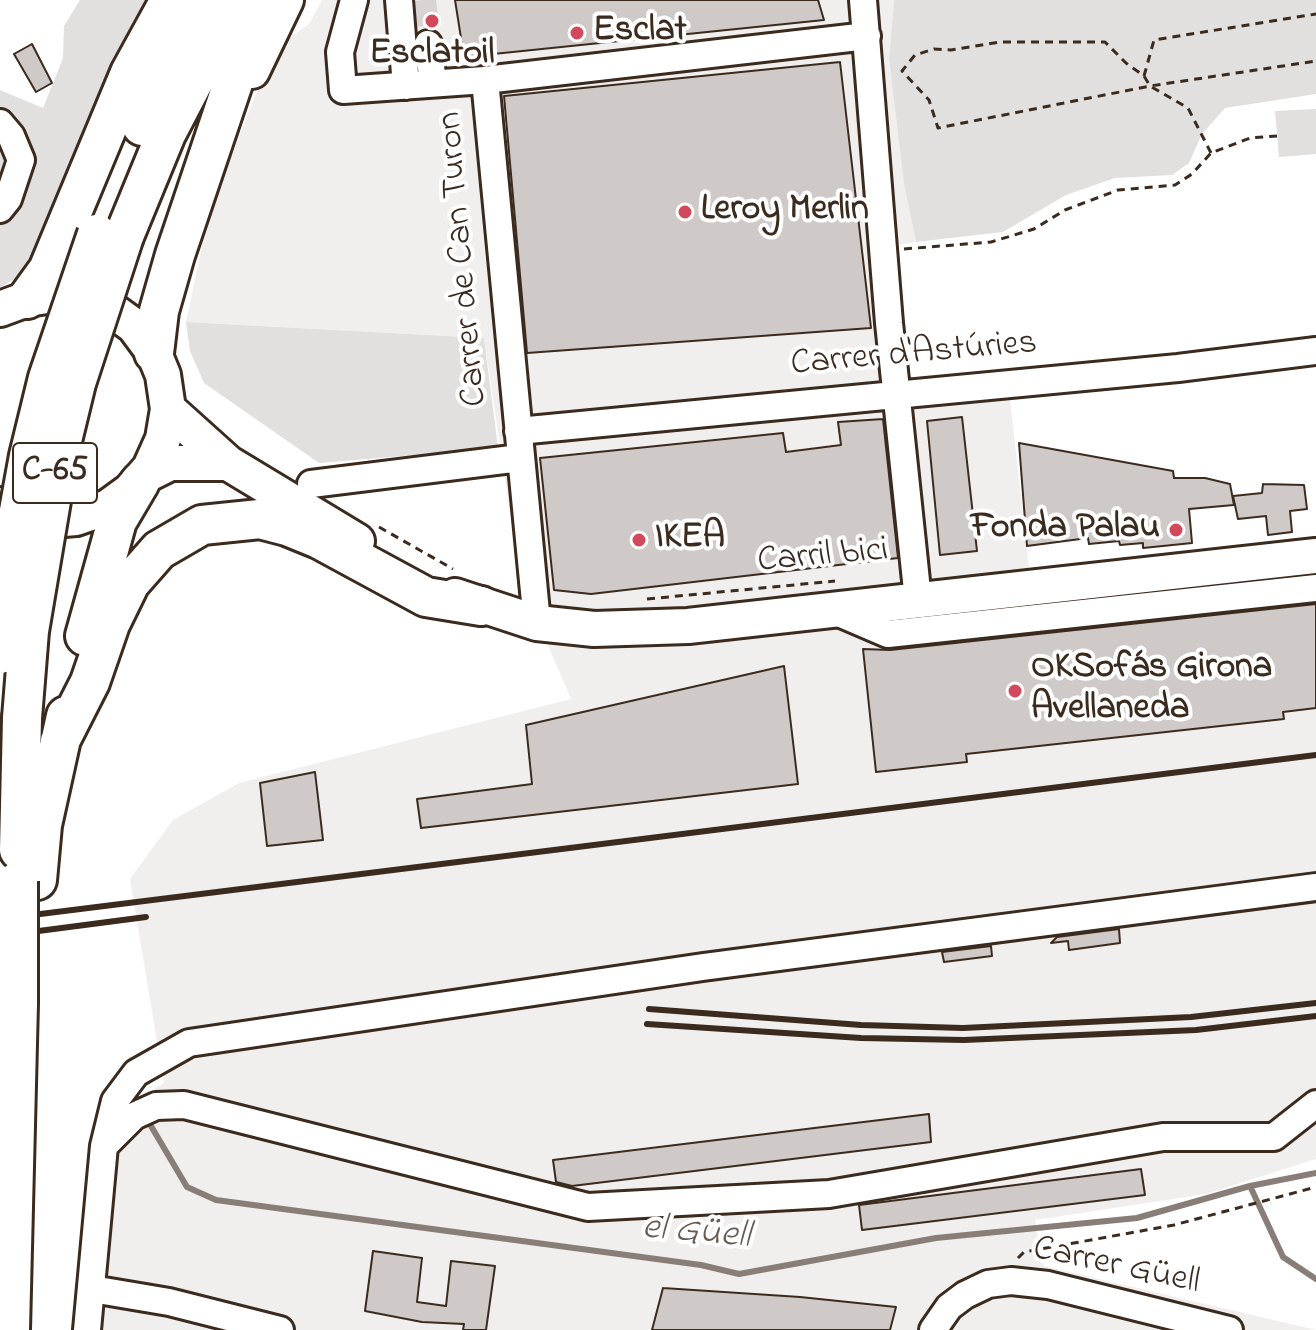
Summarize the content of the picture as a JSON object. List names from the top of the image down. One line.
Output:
{"streets":{"highway":["C-65"],"street":["Carrer de Can Turon","Carrer d'Astúries","Carrer Güell"],"path":["Carril bici"]},"crossings":[["Carrer de Can Turon","Carrer d'Astúries"]],"water":["el Güell"],"places":["Esclatoil","Esclat","Leroy Merlin","Fonda Palau","IKEA","OKSofás Girona Avellaneda"]}
